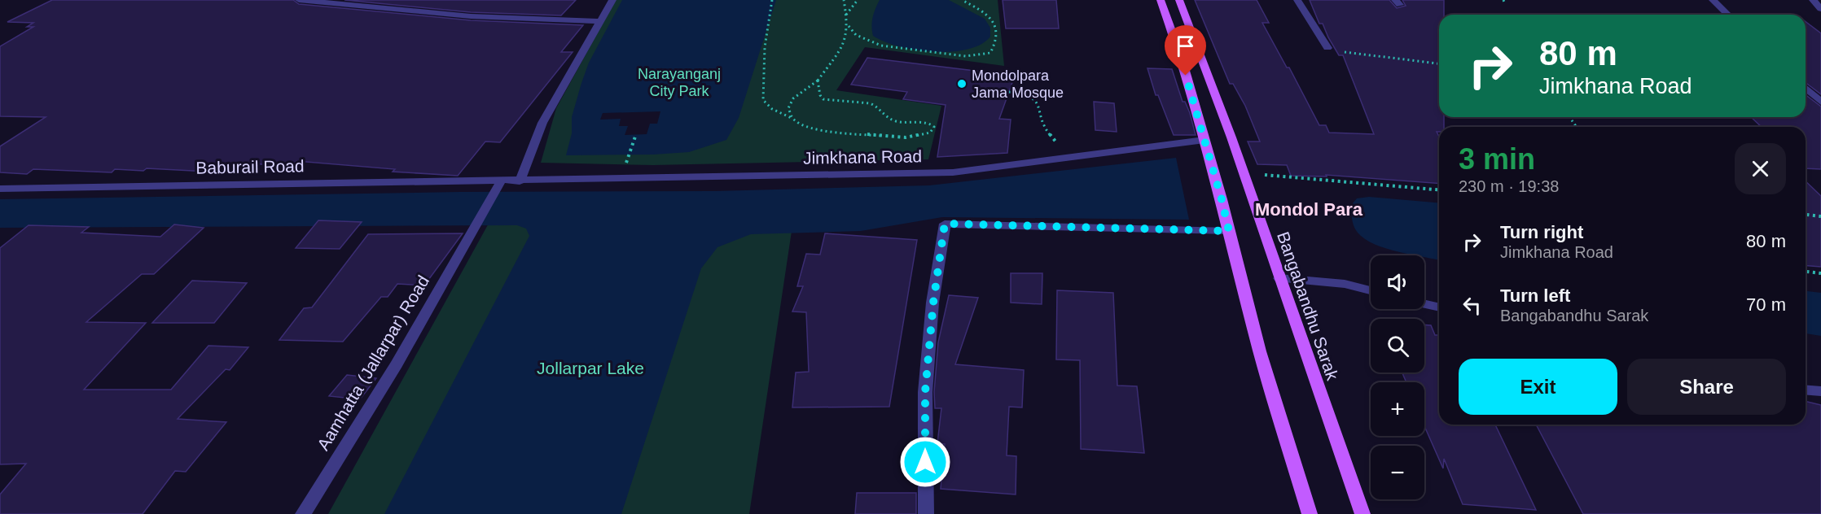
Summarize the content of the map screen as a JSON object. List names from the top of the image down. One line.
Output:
{"streets":{"main road":["Bangabandhu Sarak"],"street":["Jimkhana Road","Baburail Road","Aamhatta (Jallarpar) Road"]},"crossings":[["Jimkhana Road","Baburail Road"],["Baburail Road","Aamhatta (Jallarpar) Road"]],"districts":["Mondol Para"],"parks":["Narayanganj City Park","Jollarpar Lake"],"places":["Mondolpara Jama Mosque"],"page":{"turn":["80 m","Jimkhana Road"],"heading":["3 min","230 m · 19:38"],"list":[{"name":"Turn right","note":"Jimkhana Road","value":"80 m"},{"name":"Turn left","note":"Bangabandhu Sarak","value":"70 m"}],"map_buttons":["+","−"],"buttons":["Exit","Share"]}}
